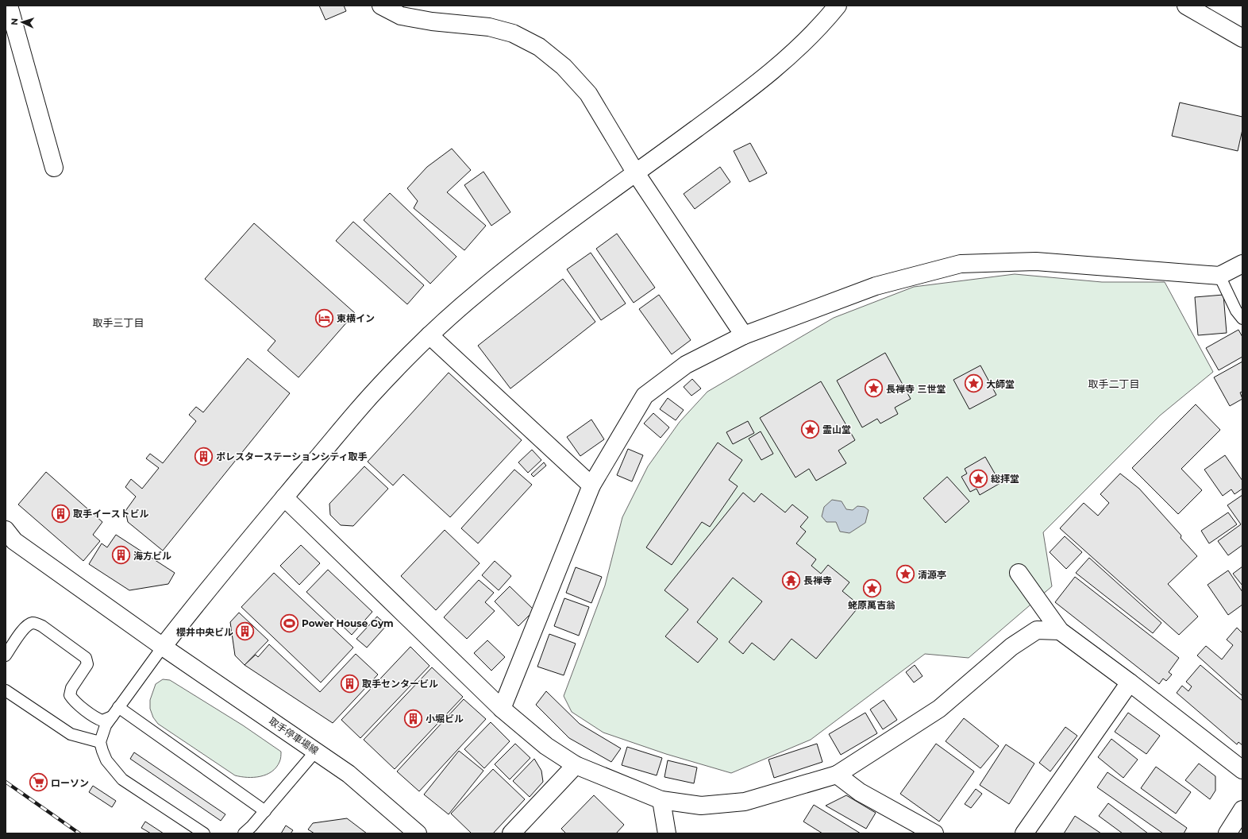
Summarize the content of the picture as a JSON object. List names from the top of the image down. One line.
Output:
{"streets":{"street":["取手停車場線"]},"districts":["取手三丁目","取手二丁目"],"places":{"hotel":["東横イン"],"place":["大師堂","長禅寺 三世堂","霊山堂","総拝堂","清源亭","蛯原萬吉翁"],"building":["ポレスターステーションシティ取手","取手イーストビル","海方ビル","櫻井中央ビル","取手センタービル","小堀ビル"],"temple":["長禅寺"],"sports":["Power House Gym"],"supermarket":["ローソン"]},"north":"left"}
